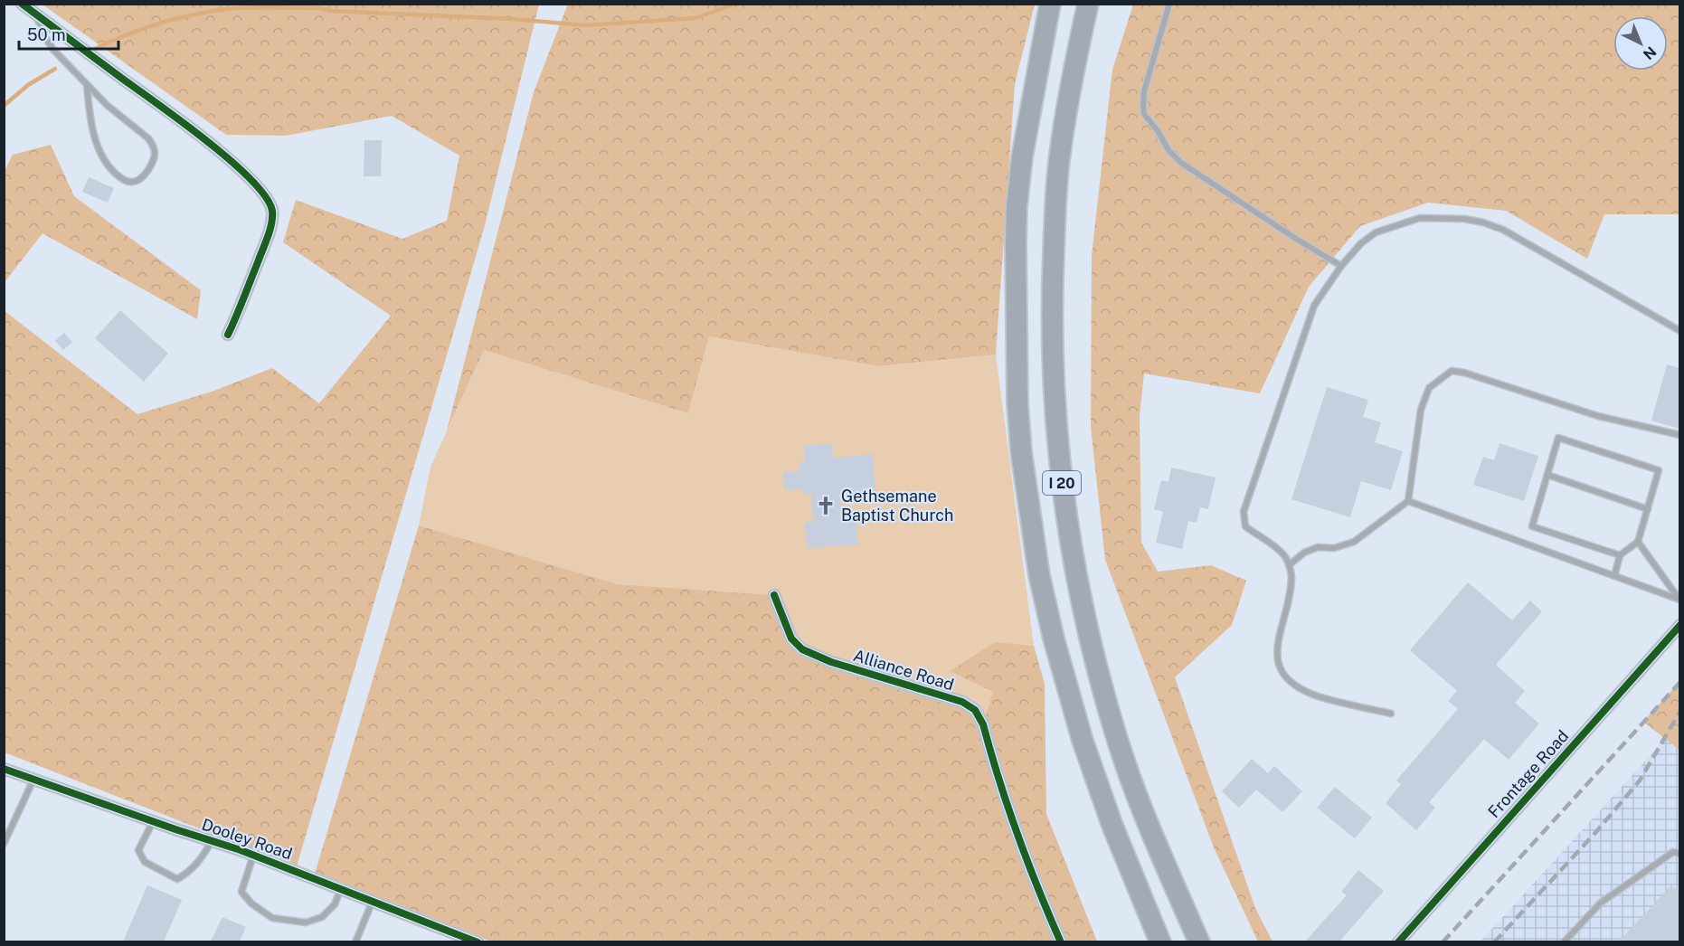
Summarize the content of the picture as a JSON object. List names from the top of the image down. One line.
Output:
{"streets":{"highway":["I 20"],"street":["Alliance Road","Frontage Road","Dooley Road"]},"places":{"church":["Gethsemane Baptist Church"]},"scale_bar":"50 m","north":"bottom right"}
